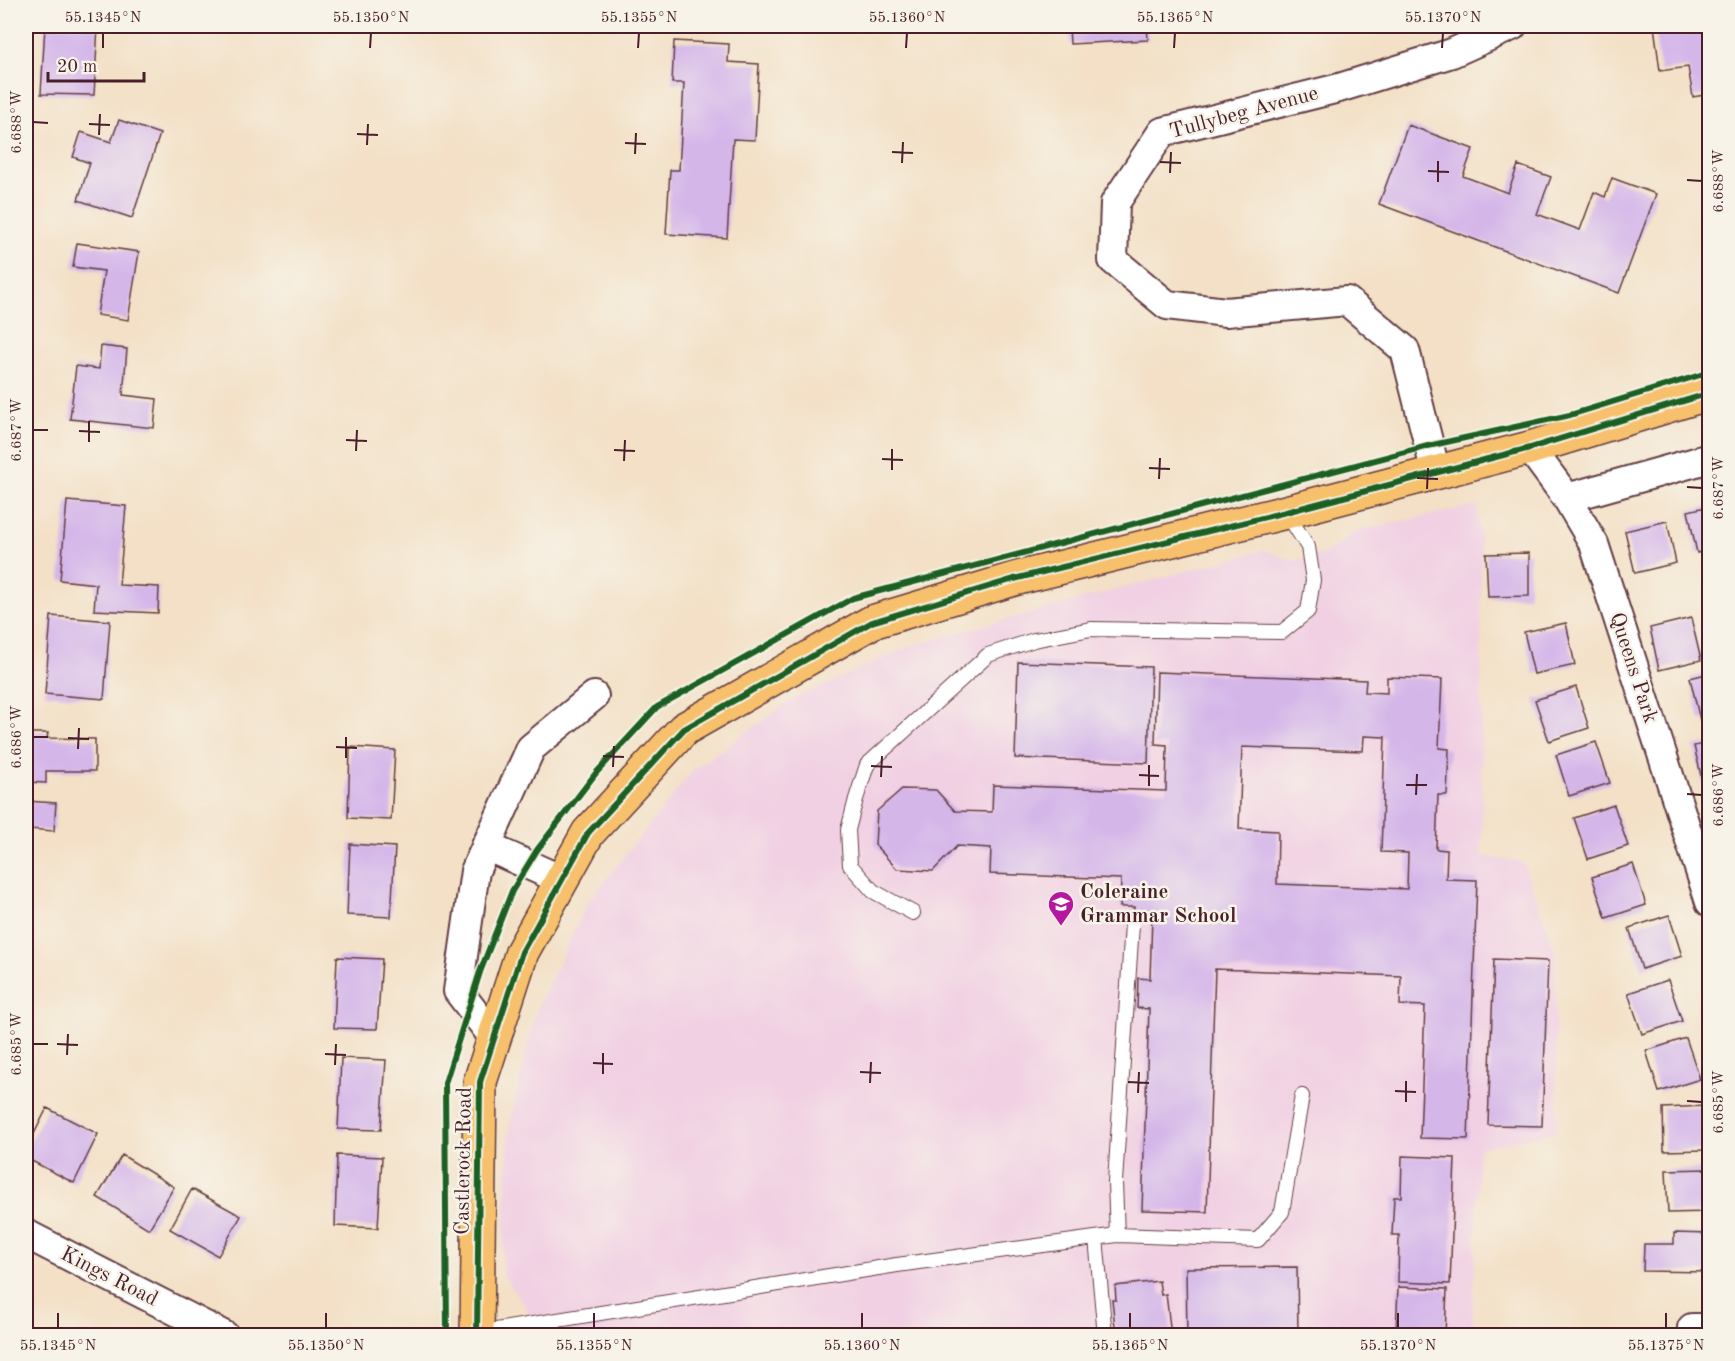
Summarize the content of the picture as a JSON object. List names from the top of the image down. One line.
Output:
{"streets":{"main road":["Castlerock Road"],"street":["Tullybeg Avenue","Queens Park","Kings Road"]},"crossings":[["Tullybeg Avenue","Castlerock Road"],["Queens Park","Castlerock Road"]],"places":{"school or university":["Coleraine Grammar School"]},"scale_bar":"20 m","coordinates":["55.1345°N","55.1350°N","55.1355°N","55.1360°N","55.1365°N","55.1370°N","6.688°W","6.687°W","6.686°W","6.685°W","55.1375°N"]}
